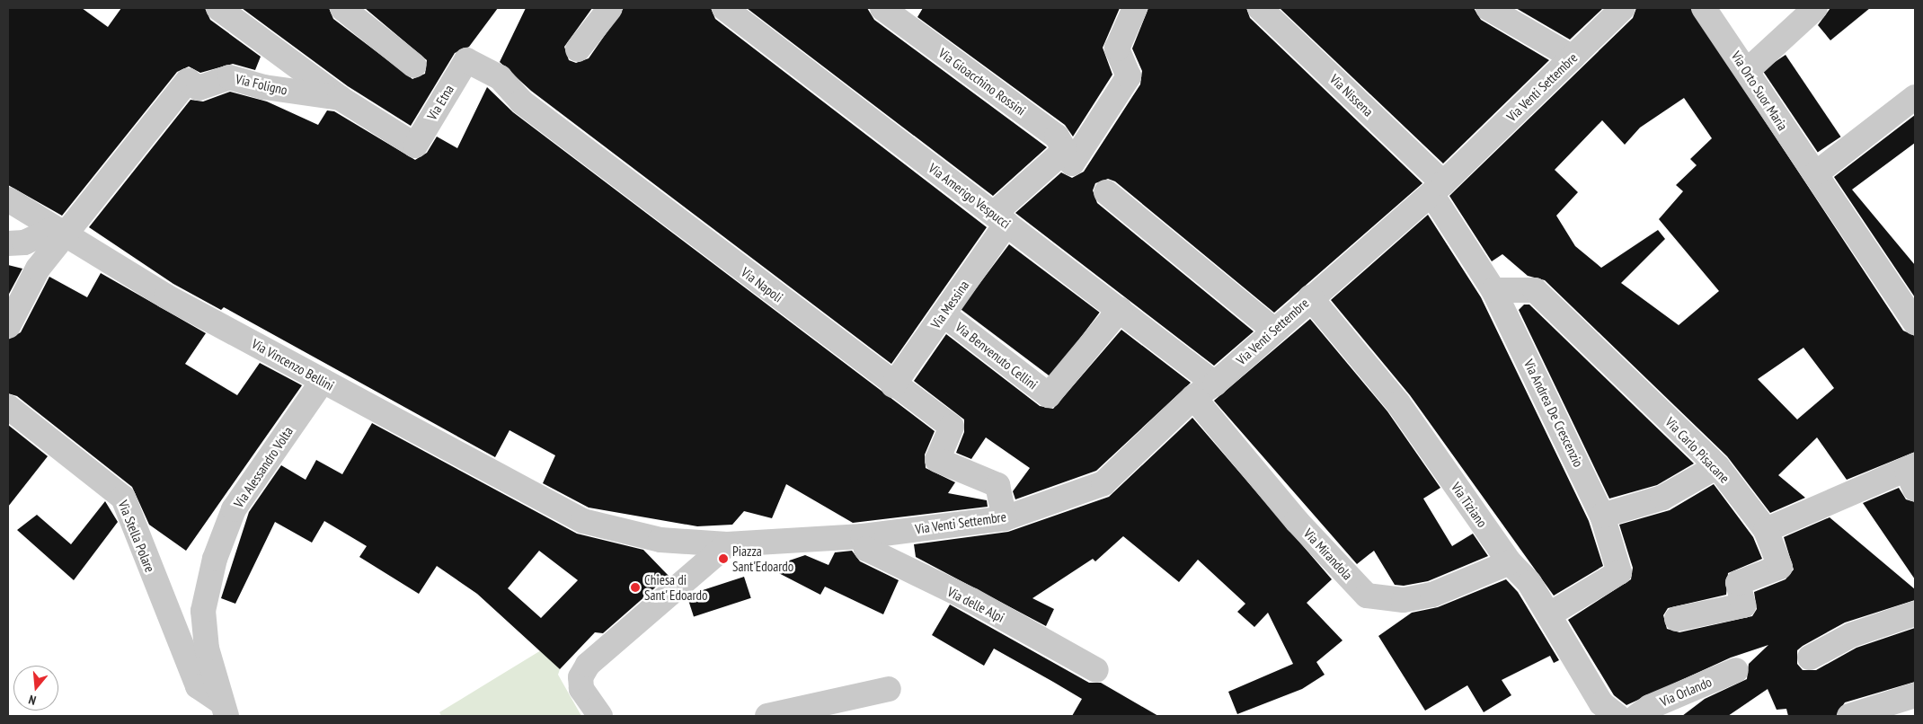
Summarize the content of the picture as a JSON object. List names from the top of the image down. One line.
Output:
{"streets":{"street":["Via Gioacchino Rossini","Via Foligno","Via Venti Settembre","Via Orto Suor Maria","Via Nissena","Via Etna","Via Amerigo Vespucci","Via Napoli","Via Messina","Via Benvenuto Cellini","Via Vincenzo Bellini","Via Andrea De Crescenzio","Via Carlo Pisacane","Via Alessandro Volta","Via Tiziano","Via Stella Polare","Via Mirandola","Via delle Alpi","Via Orlando"]},"crossings":[["Via Gioacchino Rossini","Via Messina"],["Via Foligno","Via Etna"],["Via Foligno","Via Vincenzo Bellini"],["Via Venti Settembre","Via Nissena"],["Via Venti Settembre","Via Amerigo Vespucci"],["Via Venti Settembre","Via Napoli"],["Via Venti Settembre","Via Andrea De Crescenzio"],["Via Venti Settembre","Via Tiziano"],["Via Venti Settembre","Via Mirandola"],["Via Venti Settembre","Via delle Alpi"],["Via Nissena","Via Andrea De Crescenzio"],["Via Etna","Via Napoli"],["Via Amerigo Vespucci","Via Messina"],["Via Amerigo Vespucci","Via Benvenuto Cellini"],["Via Napoli","Via Messina"],["Via Messina","Via Benvenuto Cellini"],["Via Vincenzo Bellini","Via Alessandro Volta"],["Via Andrea De Crescenzio","Via Carlo Pisacane"],["Via Andrea De Crescenzio","Via Tiziano"],["Via Alessandro Volta","Via Stella Polare"],["Via Tiziano","Via Mirandola"]],"places":["Piazza Sant'Edoardo","Chiesa di Sant' Edoardo"],"north":"bottom"}
